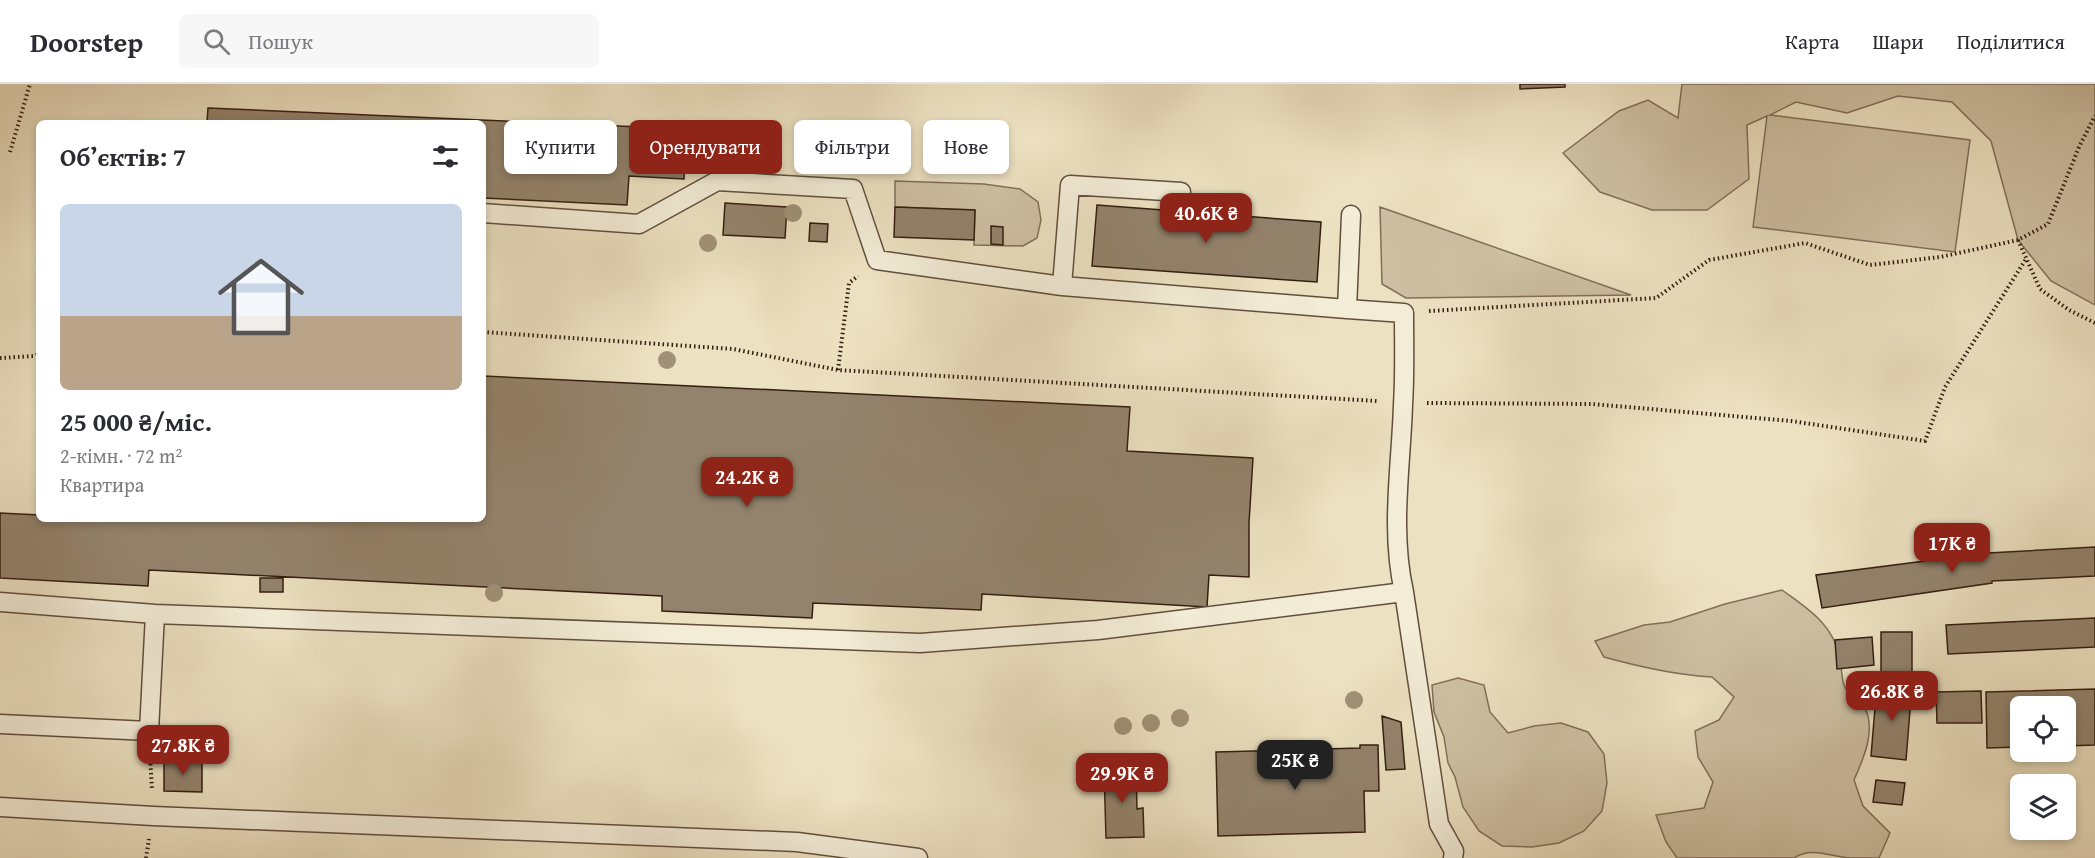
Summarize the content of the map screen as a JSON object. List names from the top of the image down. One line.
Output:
{"page":{"header":"Doorstep","search":"Пошук","nav":["Карта","Шари","Поділитися"],"chip":["Купити","Орендувати","Фільтри","Нове"],"heading":"Об’єктів: 7","list":[{"name":"25 000 ₴/міс.","note":"2-кімн. · 72 m² · Квартира"}],"price":["40.6K ₴","24.2K ₴","17K ₴","26.8K ₴","27.8K ₴","25K ₴","29.9K ₴"]}}
